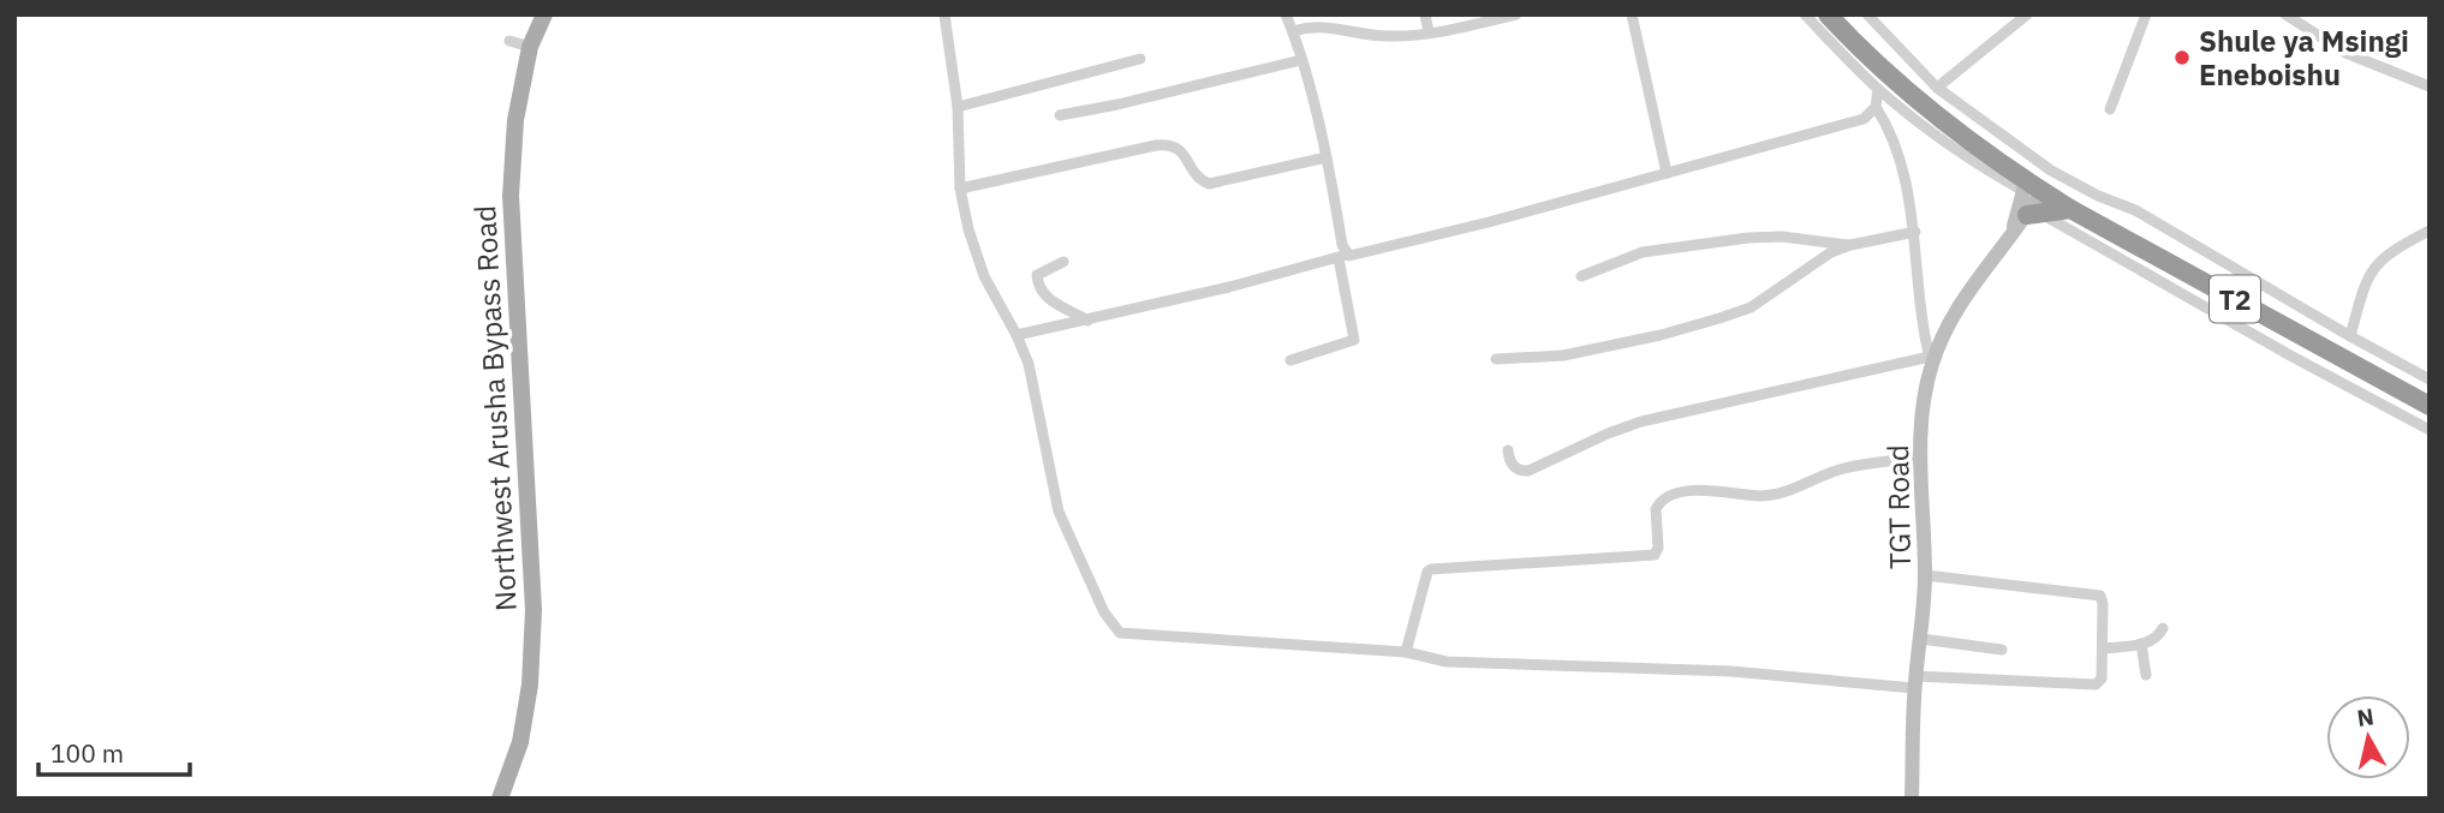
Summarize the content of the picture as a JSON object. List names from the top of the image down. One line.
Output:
{"streets":{"highway":["T2"],"main road":["Northwest Arusha Bypass Road"],"street":["TGT Road"]},"crossings":[["T2","TGT Road"]],"places":["Shule ya Msingi Eneboishu"],"scale_bar":"100 m","north":"top"}
